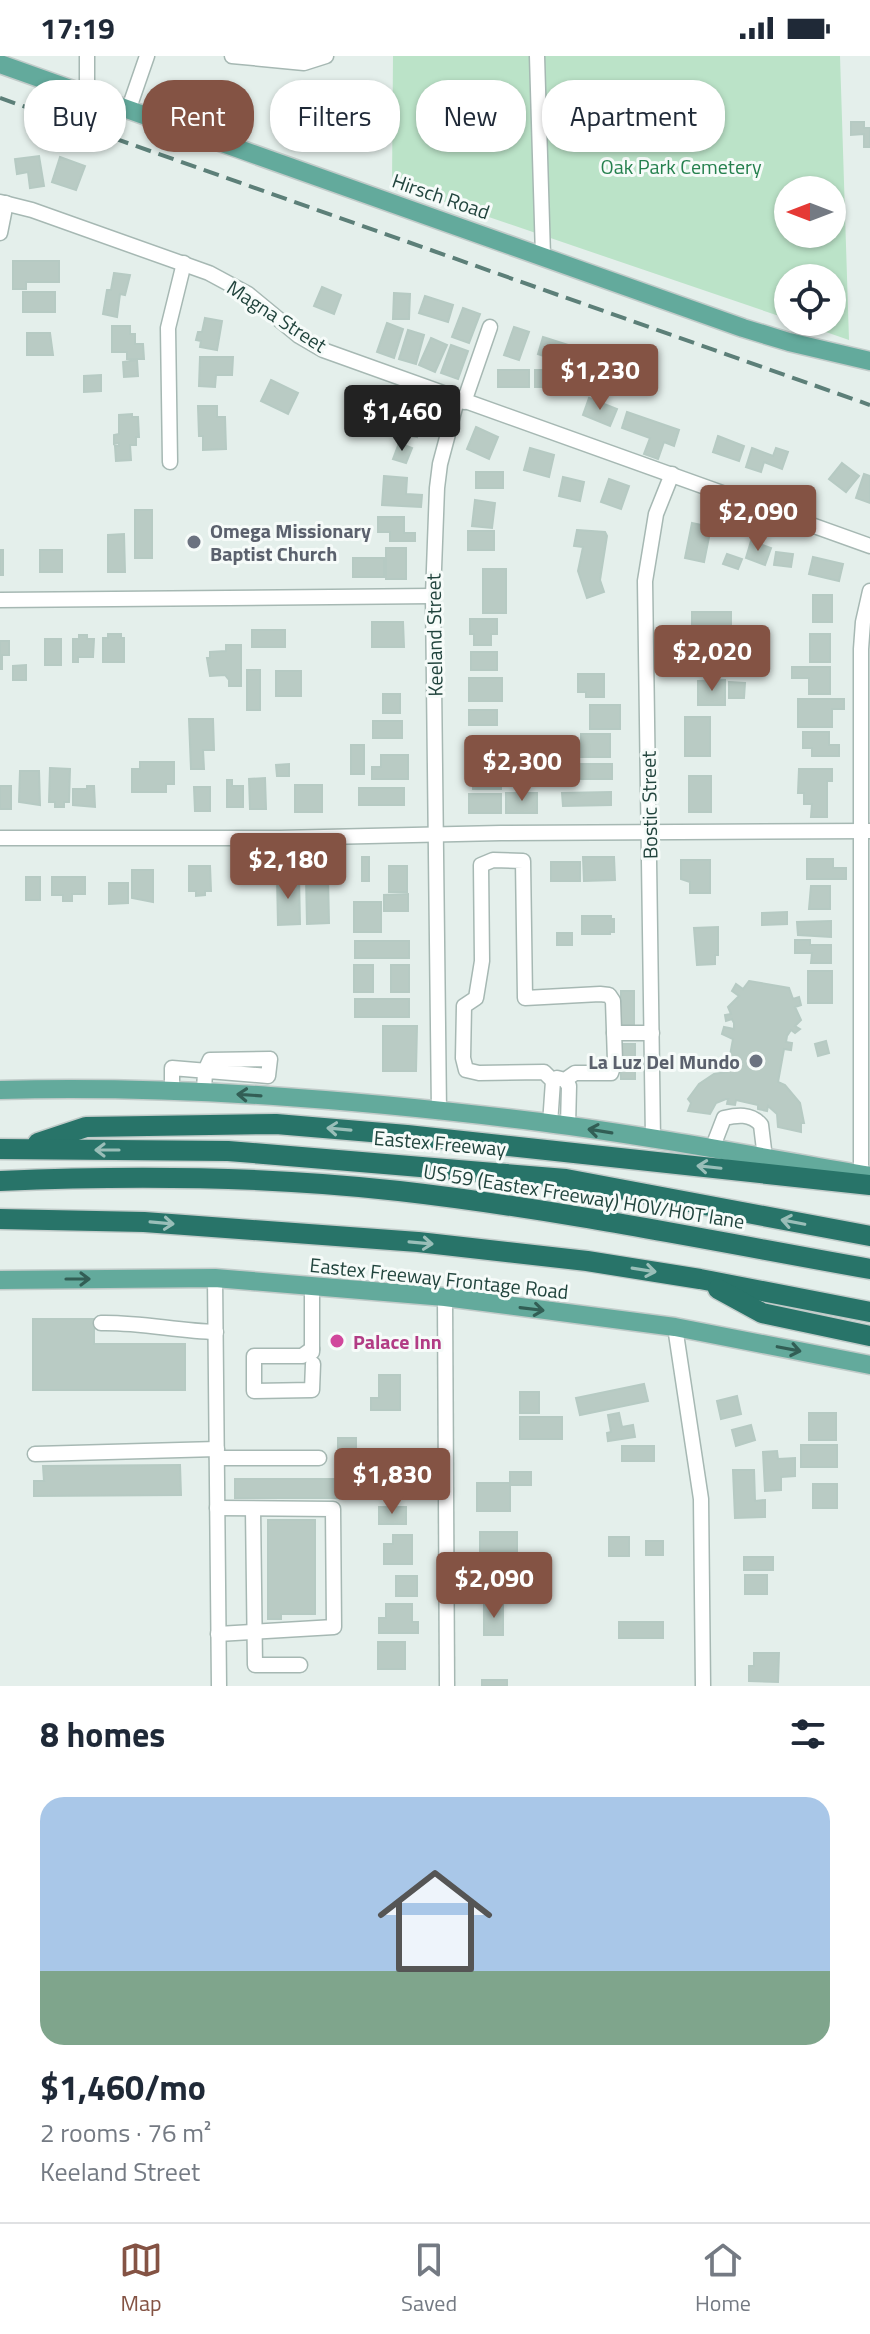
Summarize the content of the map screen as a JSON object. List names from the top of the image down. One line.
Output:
{"streets":{"highway":["Eastex Freeway","US 59 (Eastex Freeway) HOV/HOT lane"],"main road":["Hirsch Road","Eastex Freeway Frontage Road"],"street":["Magna Street","Keeland Street","Bostic Street"]},"crossings":[["Magna Street","Keeland Street"],["Magna Street","Bostic Street"]],"one_way":["Eastex Freeway Frontage Road"],"parks":["Oak Park Cemetery"],"places":["Omega Missionary Baptist Church","La Luz Del Mundo","Palace Inn"],"north":"left","page":{"status":"17:19","chip":["Buy","Rent","Filters","New","Apartment"],"price":["$1,230","$1,460","$2,090","$2,020","$2,300","$2,180","$1,830","$2,090"],"heading":"8 homes","list":[{"name":"$1,460/mo","note":"2 rooms · 76 m² · Keeland Street"}],"tabs":["Map","Saved","Home"]}}
